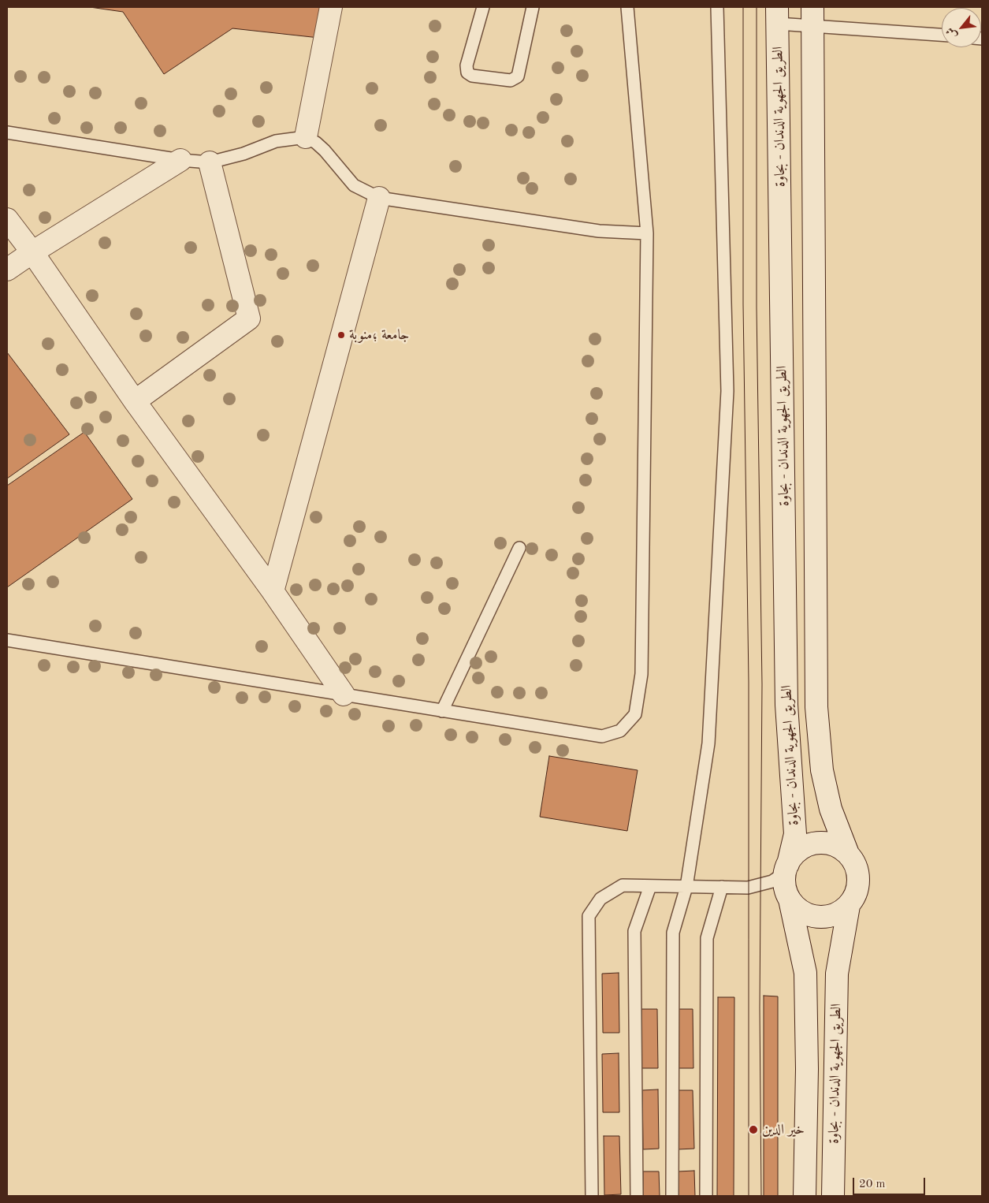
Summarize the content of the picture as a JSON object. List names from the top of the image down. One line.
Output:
{"streets":{"main road":["الطريق الجهوية الدندان - بجاوة"]},"places":["جامعة ؛منوبة","خير الدين"],"scale_bar":"20 m","north":"bottom left"}
